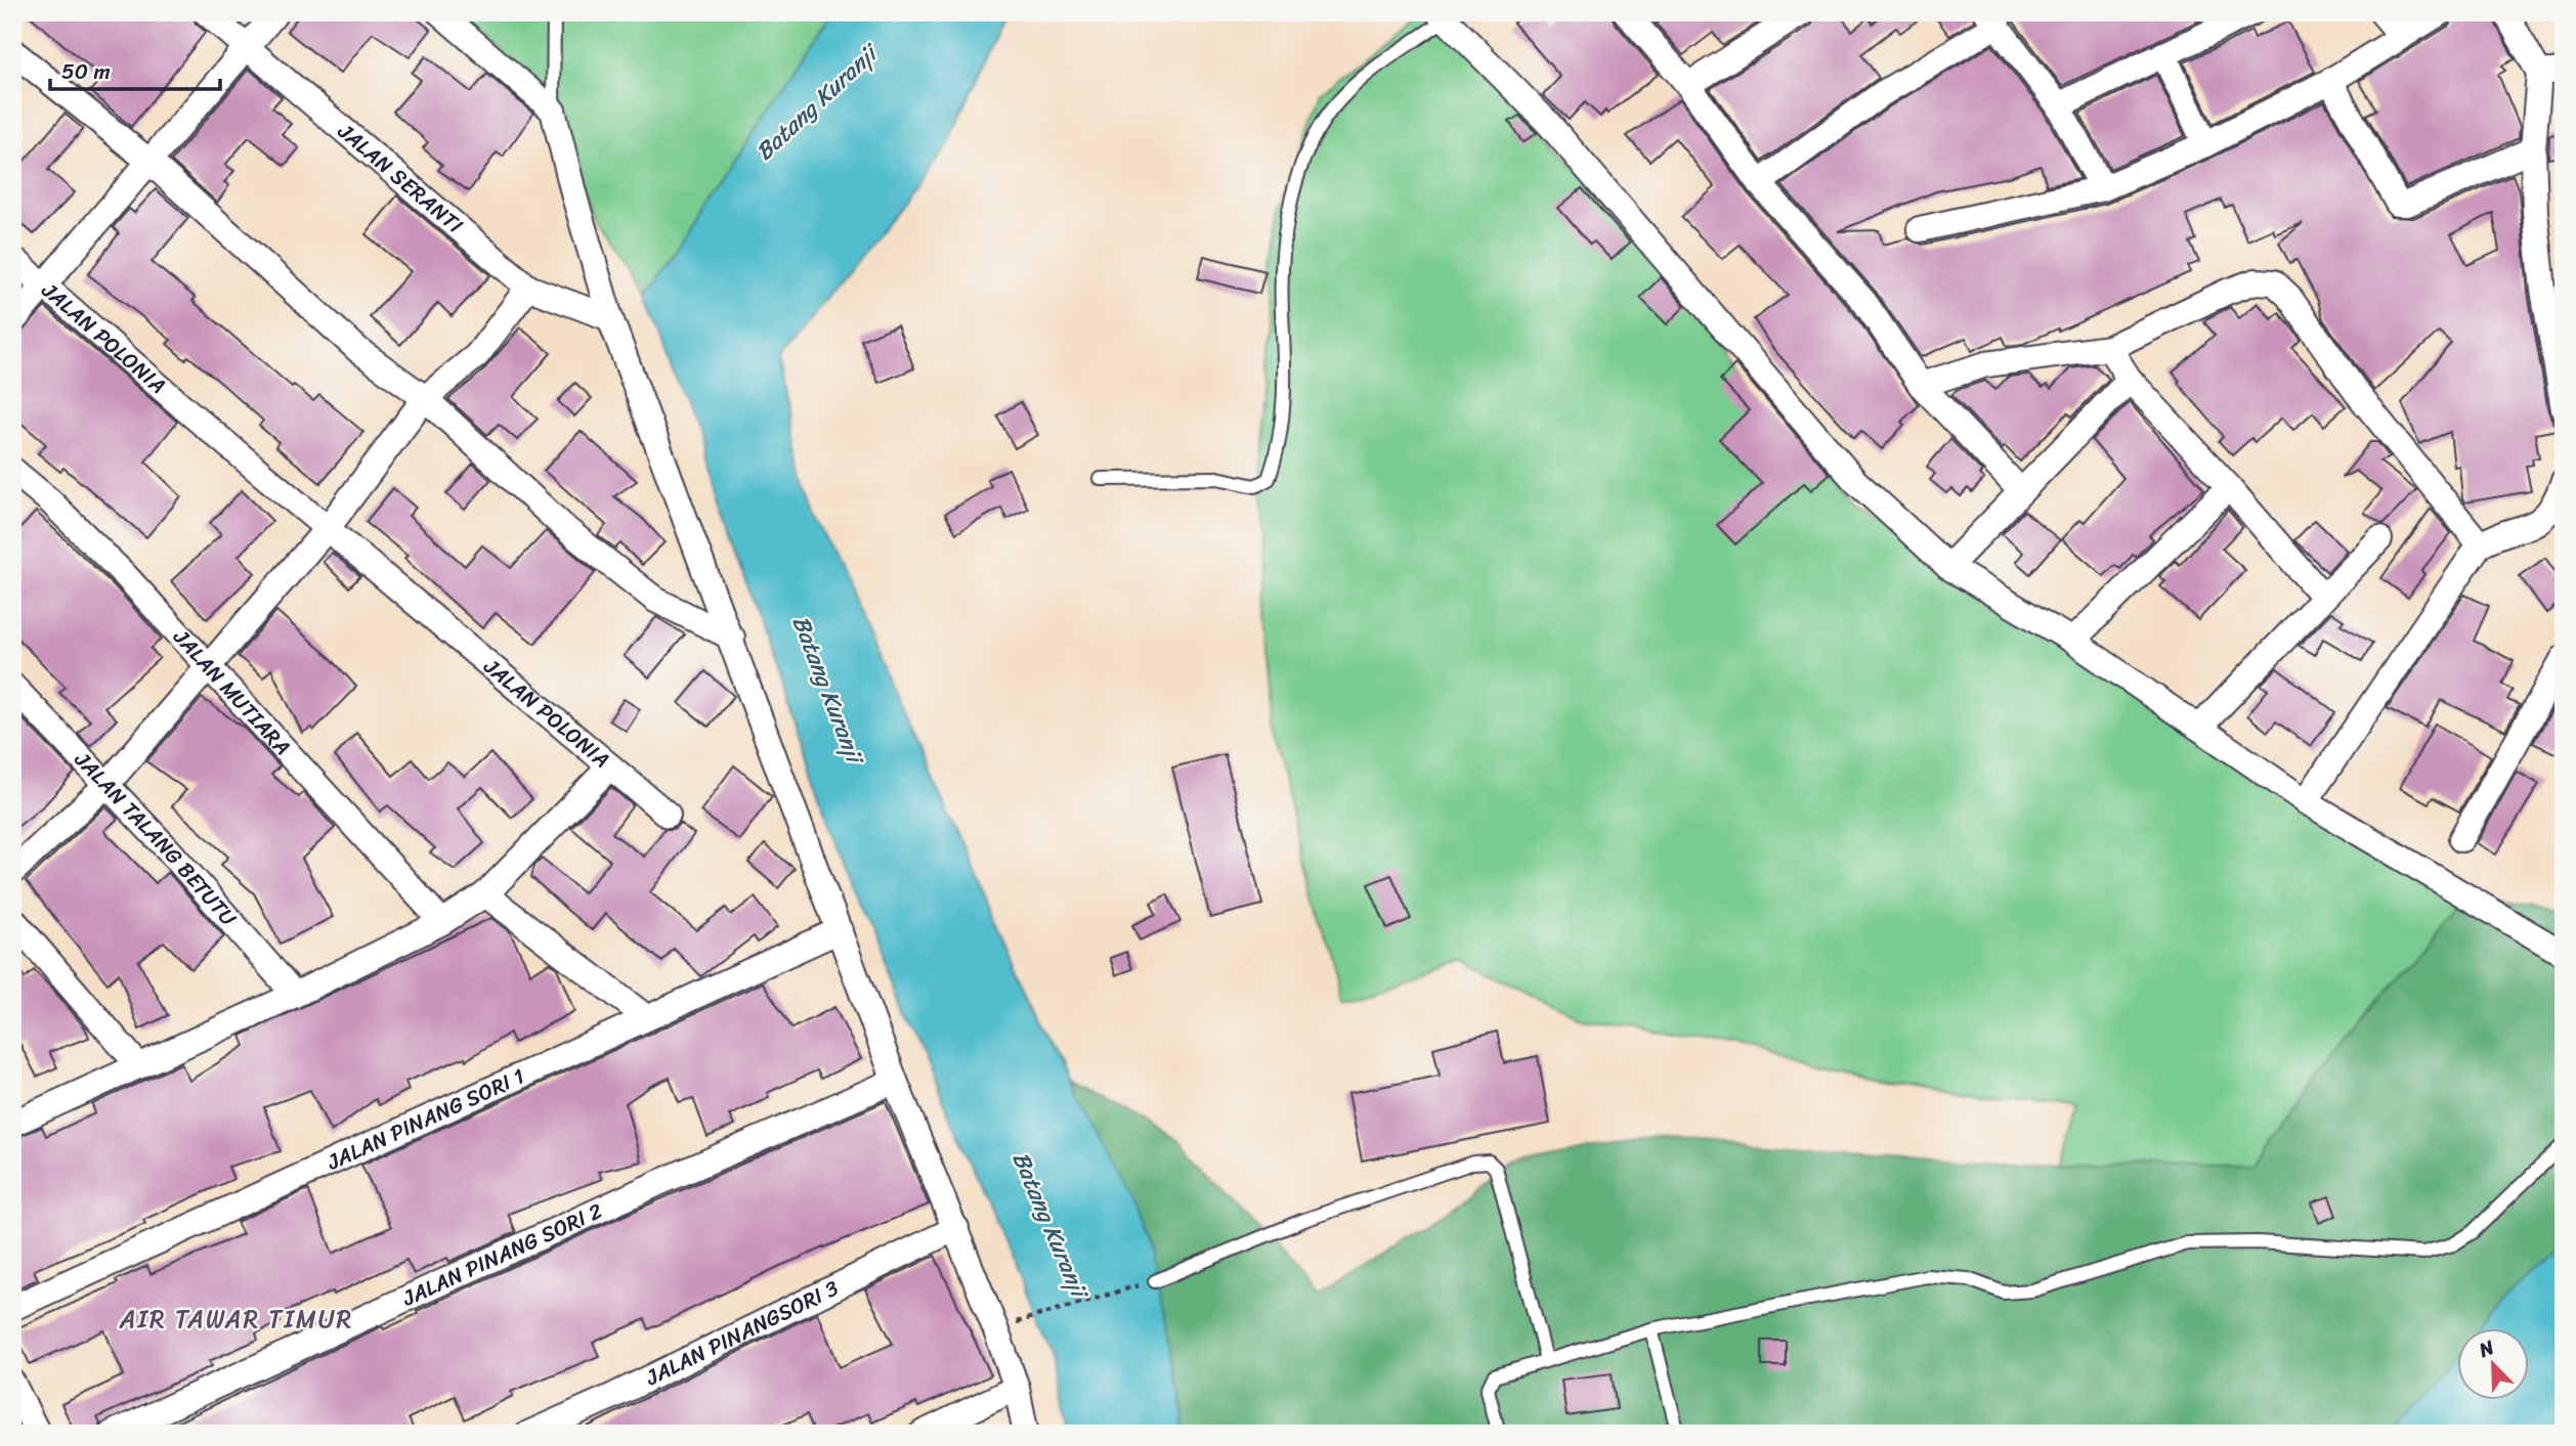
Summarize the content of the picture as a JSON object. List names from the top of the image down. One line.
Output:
{"streets":{"street":["JALAN SERANTI","JALAN POLONIA","JALAN MUTIARA","JALAN TALANG BETUTU","JALAN PINANG SORI 1","JALAN PINANG SORI 2","JALAN PINANGSORI 3"]},"crossings":[["JALAN POLONIA","JALAN MUTIARA"],["JALAN POLONIA","JALAN TALANG BETUTU"]],"districts":["AIR TAWAR TIMUR"],"water":["Batang Kuranji"],"scale_bar":"50 m","north":"top left"}
